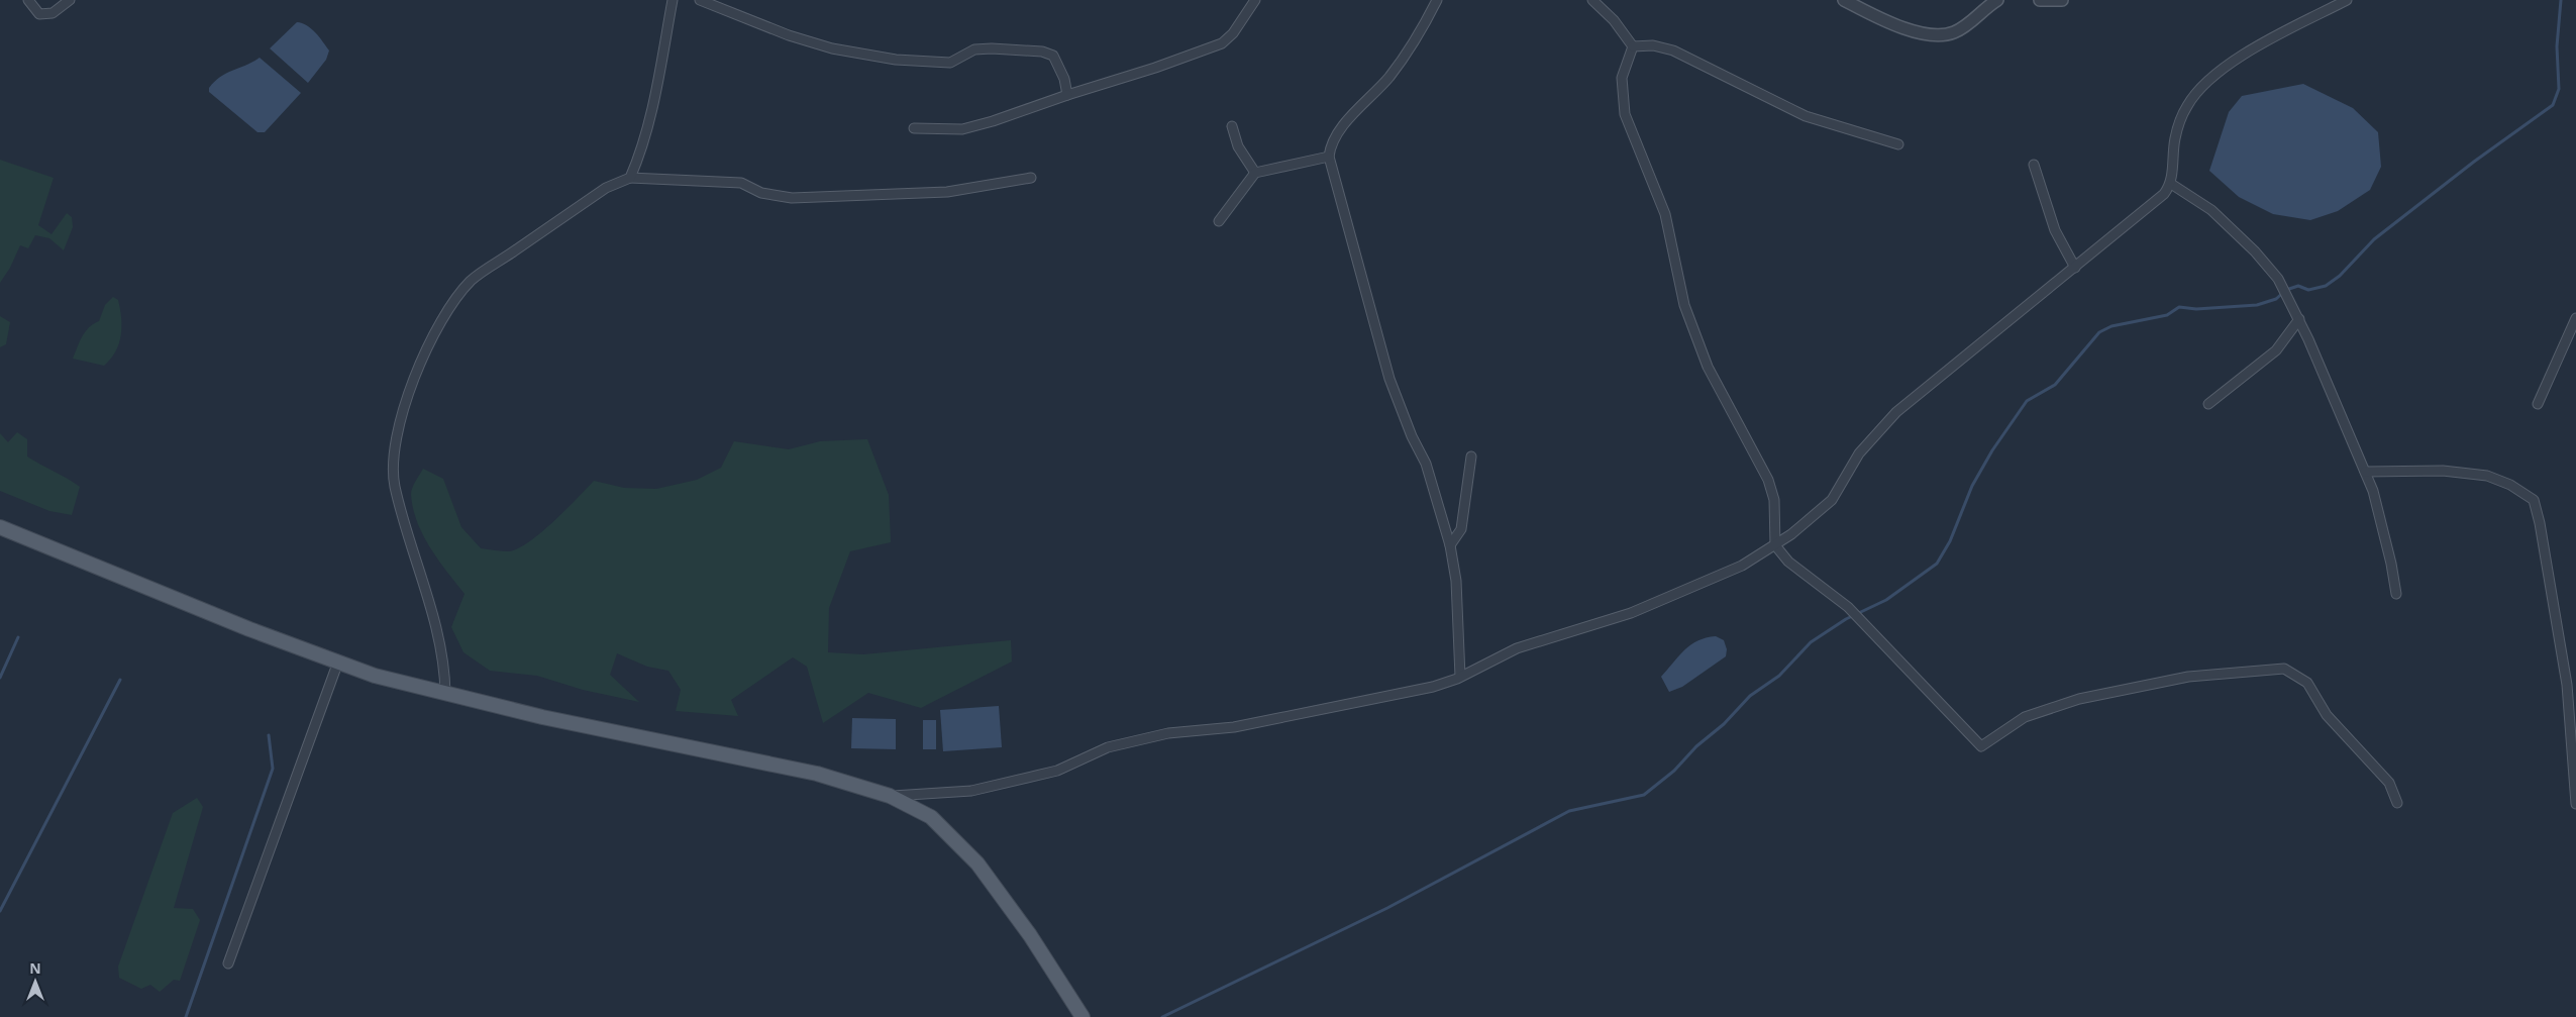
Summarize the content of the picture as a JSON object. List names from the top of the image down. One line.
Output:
{"north":"top"}
